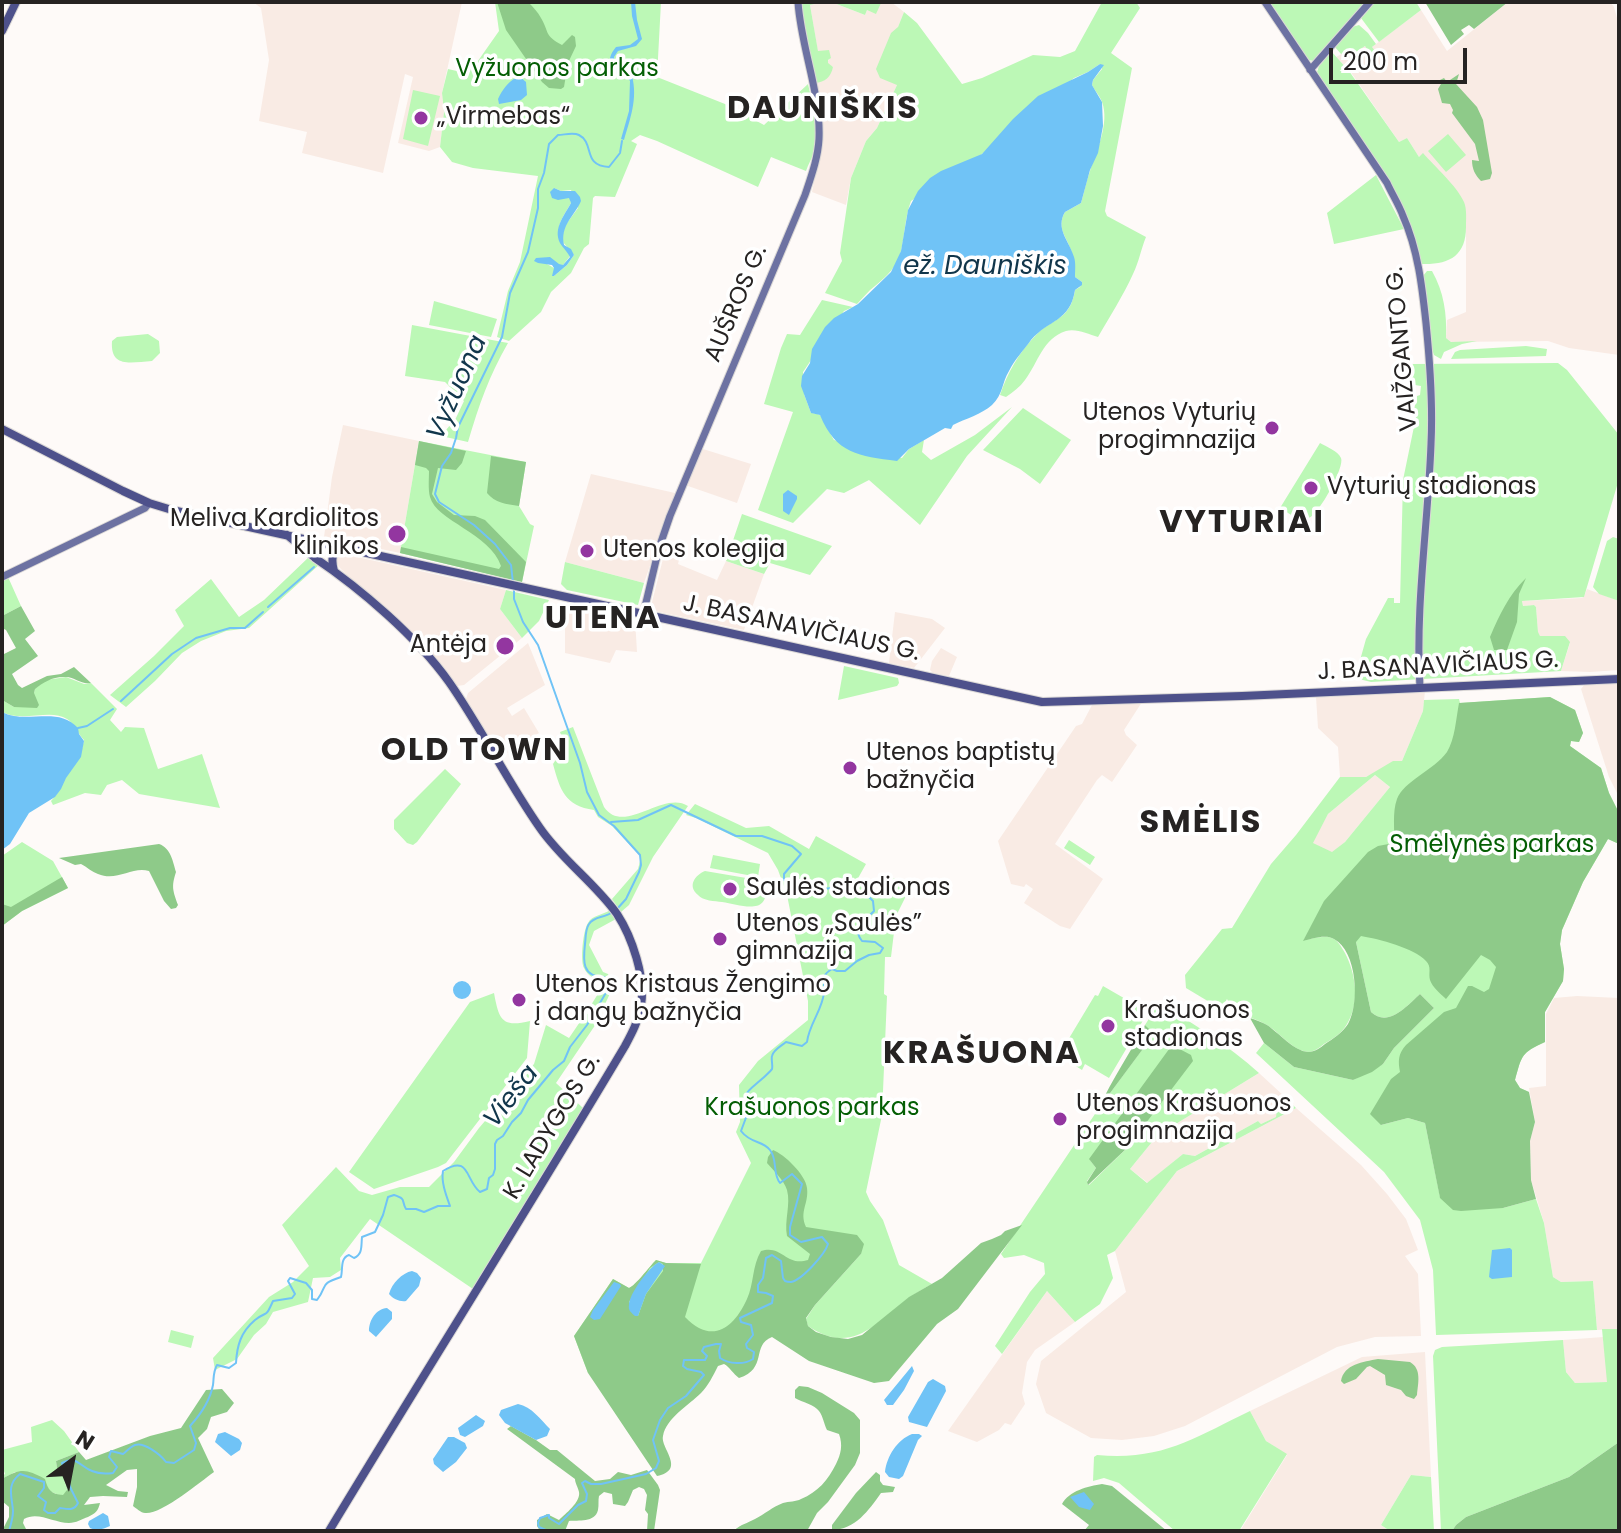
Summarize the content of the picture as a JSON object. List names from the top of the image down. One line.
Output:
{"streets":{"main road":["J. BASANAVIČIAUS G.","K. LADYGOS G."],"street":["AUŠROS G.","VAIŽGANTO G."]},"crossings":[["AUŠROS G.","J. BASANAVIČIAUS G."],["VAIŽGANTO G.","J. BASANAVIČIAUS G."],["J. BASANAVIČIAUS G.","K. LADYGOS G."]],"districts":["DAUNIŠKIS","VYTURIAI","UTENA","OLD TOWN","SMĖLIS","KRAŠUONA"],"water":["ež. Dauniškis","Vyžuona","Vieša"],"parks":["Vyžuonos parkas","Smėlynės parkas","Krašuonos parkas"],"places":["„Virmebas“","Utenos Vyturių progimnazija","Vyturių stadionas","Meliva Kardiolitos klinikos","Utenos kolegija","Antėja","Utenos baptistų bažnyčia","Saulės stadionas","Utenos „Saulės” gimnazija","Utenos Kristaus Žengimo į dangų bažnyčia","Krašuonos stadionas","Utenos Krašuonos progimnazija"],"scale_bar":"200 m","north":"top right"}
